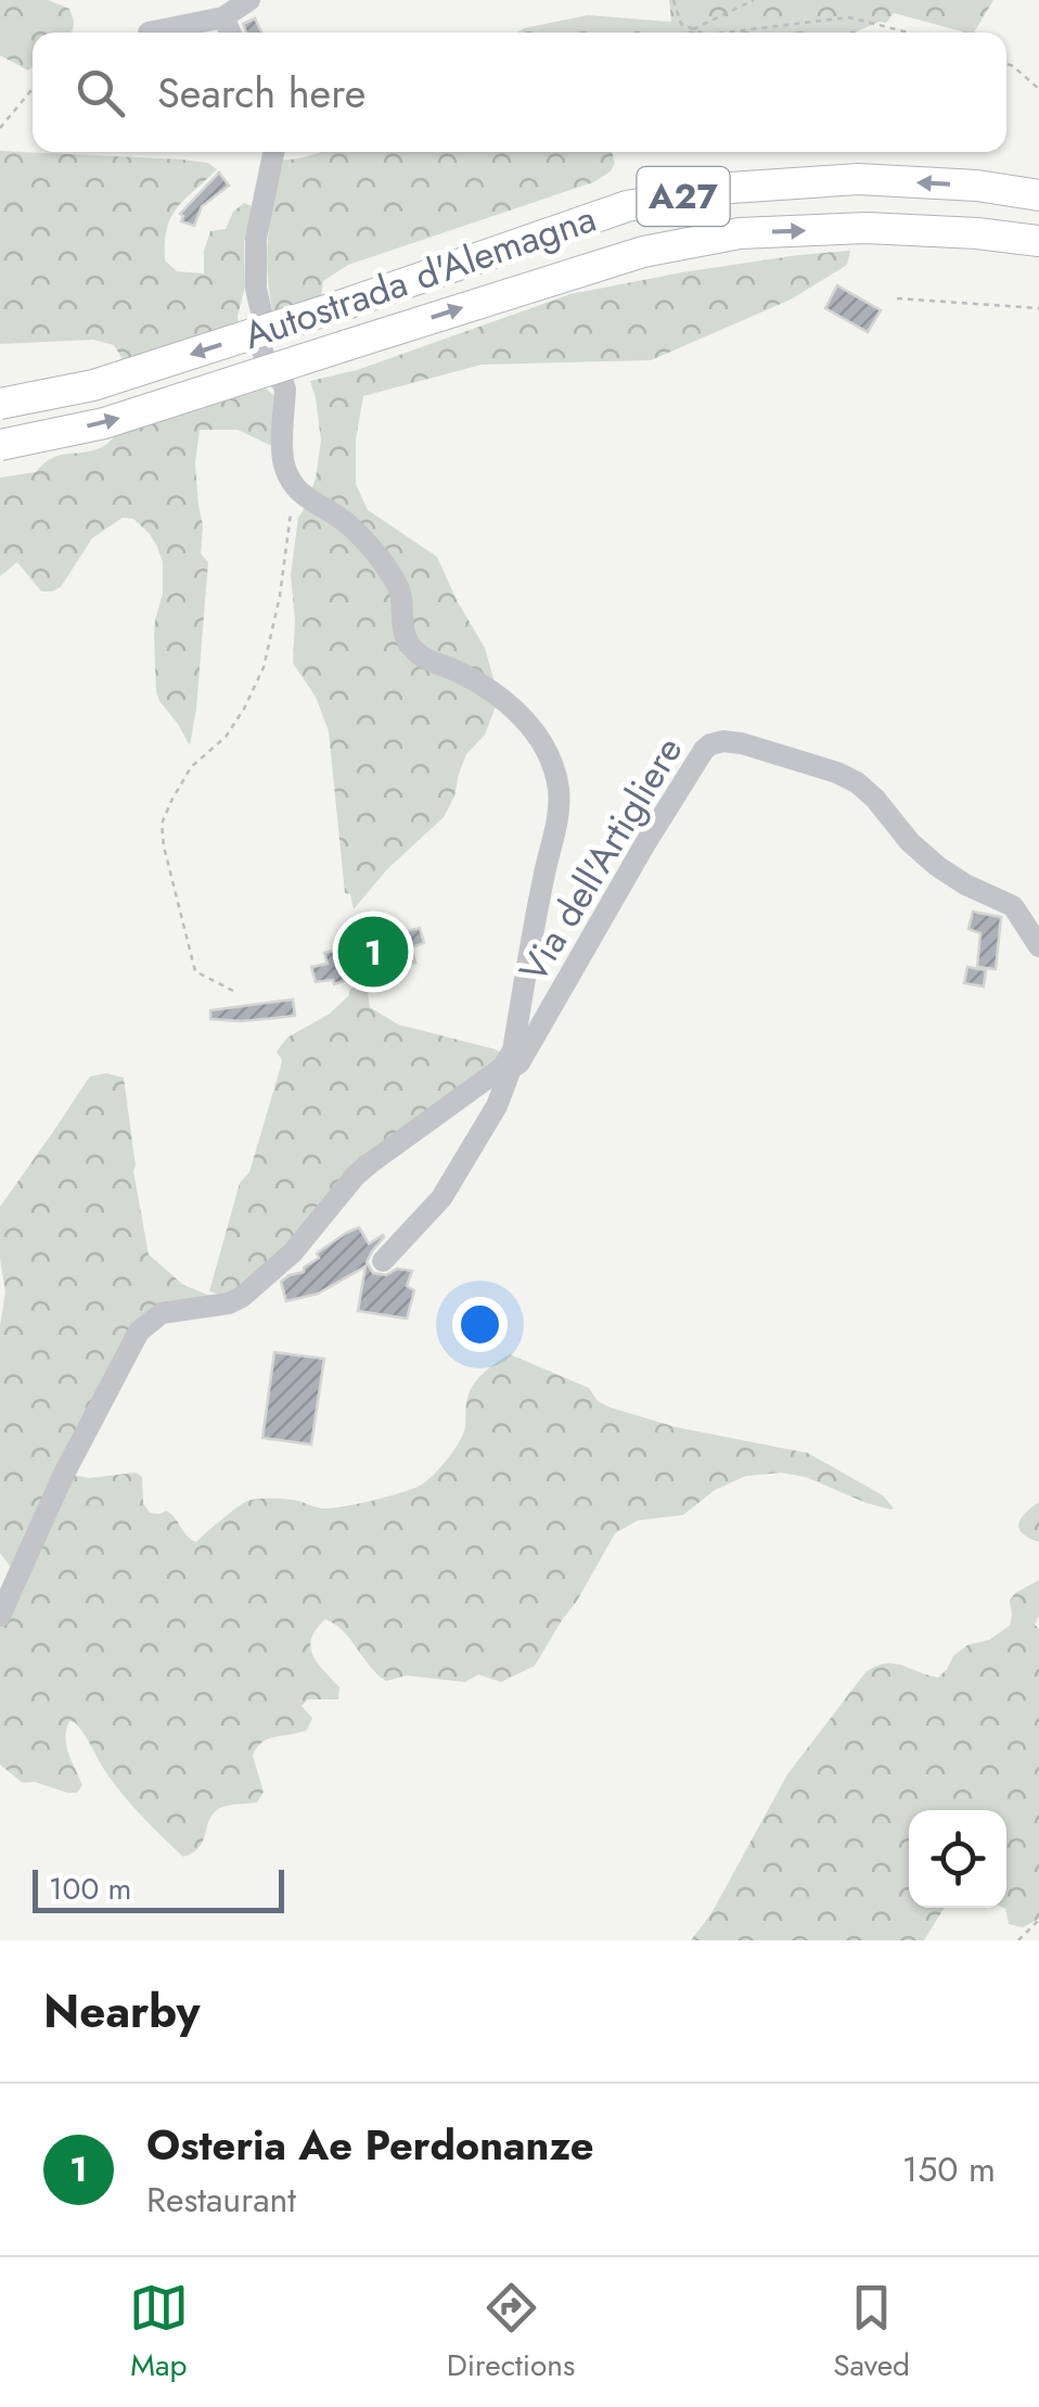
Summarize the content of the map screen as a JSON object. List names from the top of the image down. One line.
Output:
{"streets":{"highway":["A27","Autostrada d'Alemagna"],"street":["Via dell'Artigliere"]},"scale_bar":"100 m","page":{"search":"Search here","pins":"1","scale":"100 m","heading":"Nearby","list":[{"mark":"1","name":"Osteria Ae Perdonanze","note":"Restaurant","value":"150 m"}],"nav":["Map","Directions","Saved"]}}
